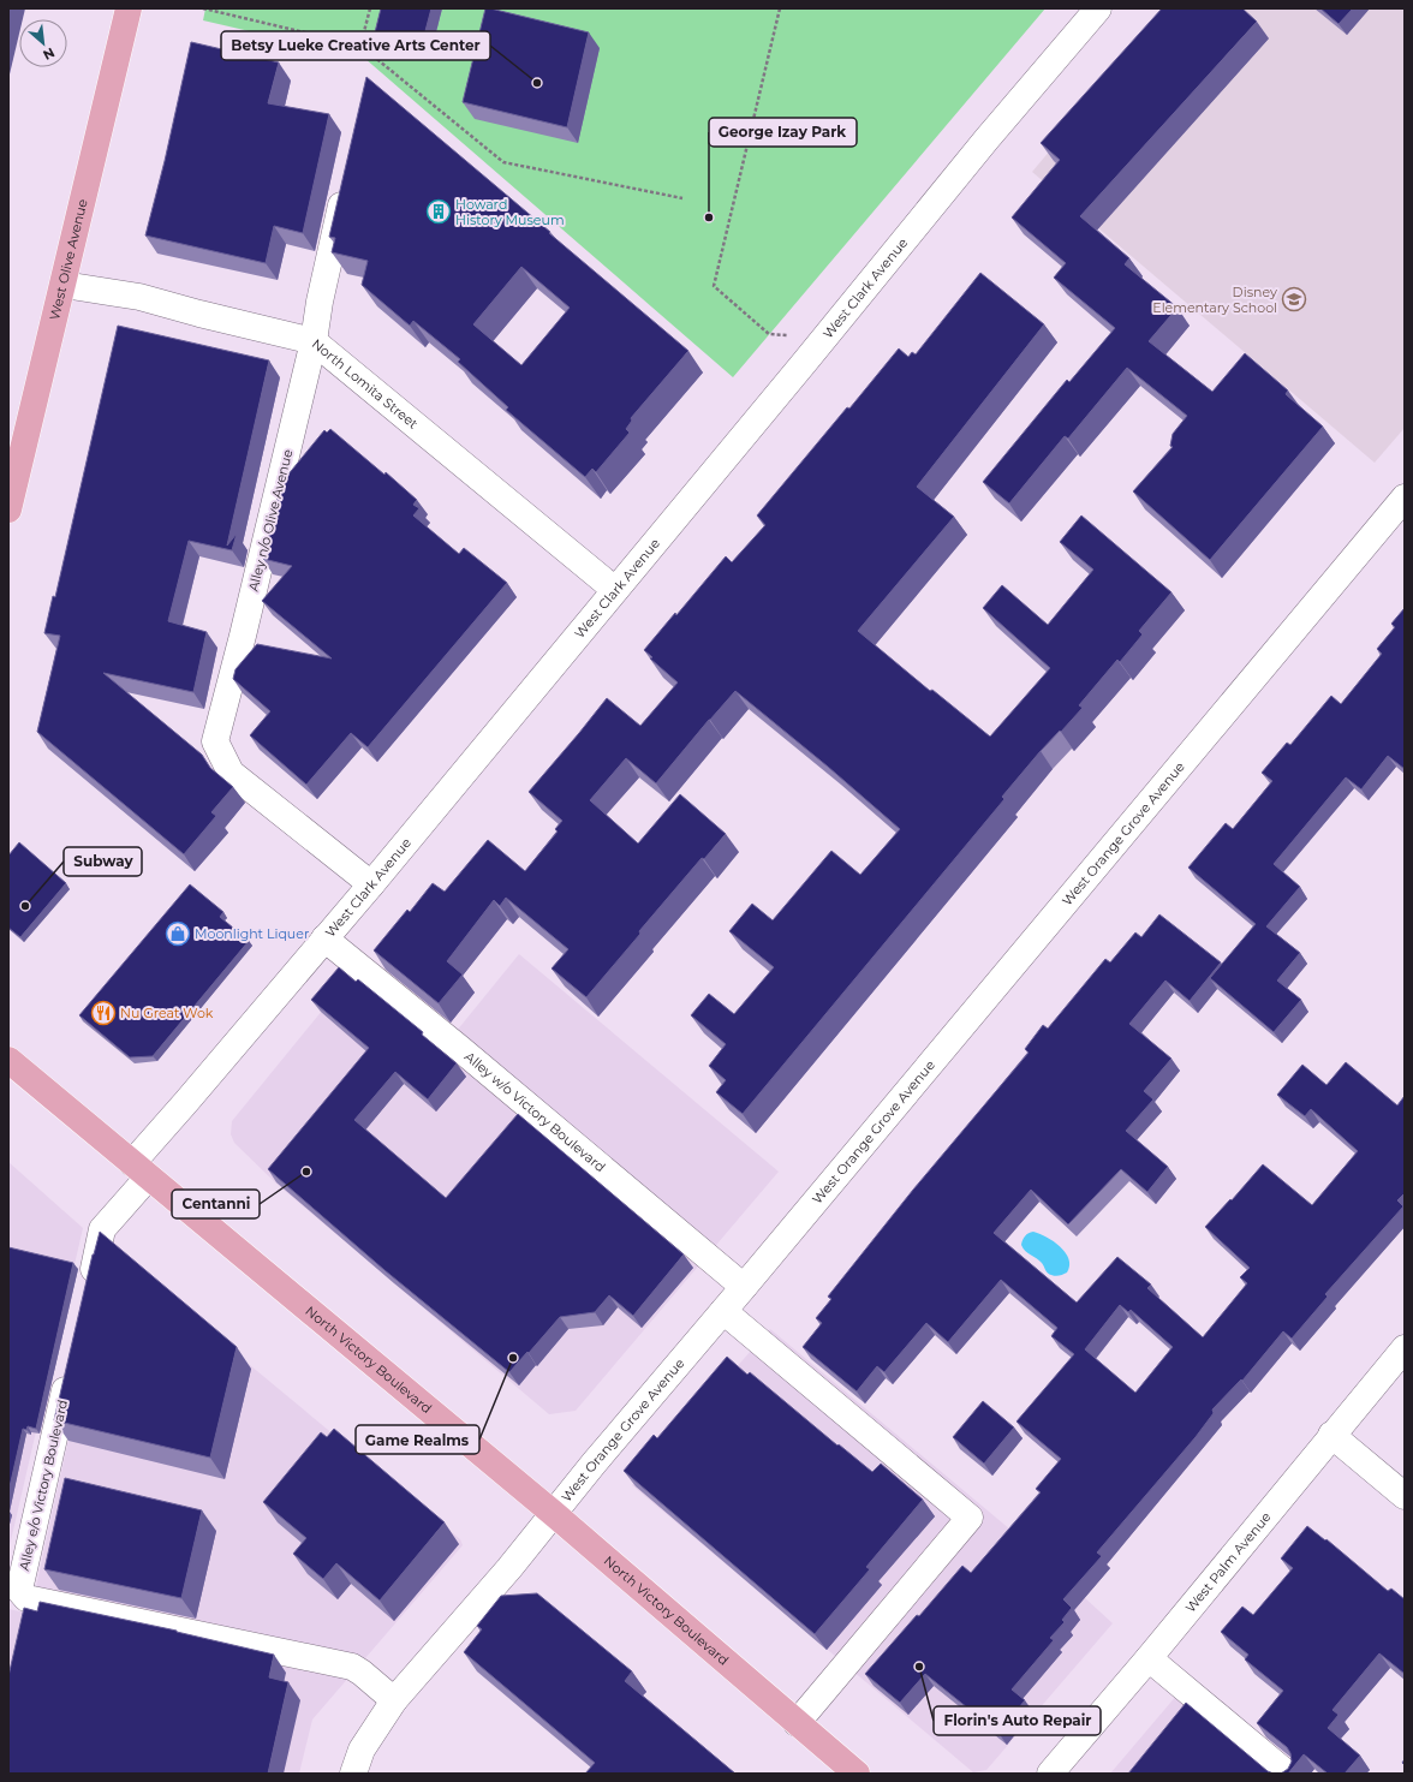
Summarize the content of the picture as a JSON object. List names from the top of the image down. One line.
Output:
{"streets":{"main road":["West Olive Avenue","North Victory Boulevard"],"street":["West Clark Avenue","North Lomita Street","Alley n/o Olive Avenue","West Orange Grove Avenue","Alley w/o Victory Boulevard","Alley e/o Victory Boulevard","West Palm Avenue"]},"crossings":[["West Olive Avenue","North Lomita Street"],["West Clark Avenue","North Lomita Street"],["West Clark Avenue","Alley n/o Olive Avenue"],["West Clark Avenue","Alley w/o Victory Boulevard"],["West Clark Avenue","North Victory Boulevard"],["North Lomita Street","Alley n/o Olive Avenue"],["West Orange Grove Avenue","Alley w/o Victory Boulevard"],["West Orange Grove Avenue","North Victory Boulevard"],["West Orange Grove Avenue","Alley e/o Victory Boulevard"]],"places":{"other":["Betsy Lueke Creative Arts Center","George Izay Park","Subway","Centanni","Game Realms","Florin's Auto Repair"],"building":["Howard History Museum"],"school or university":["Disney Elementary School"],"shop":["Moonlight Liquer"],"restaurant":["Nu Great Wok"]},"north":"bottom right"}
